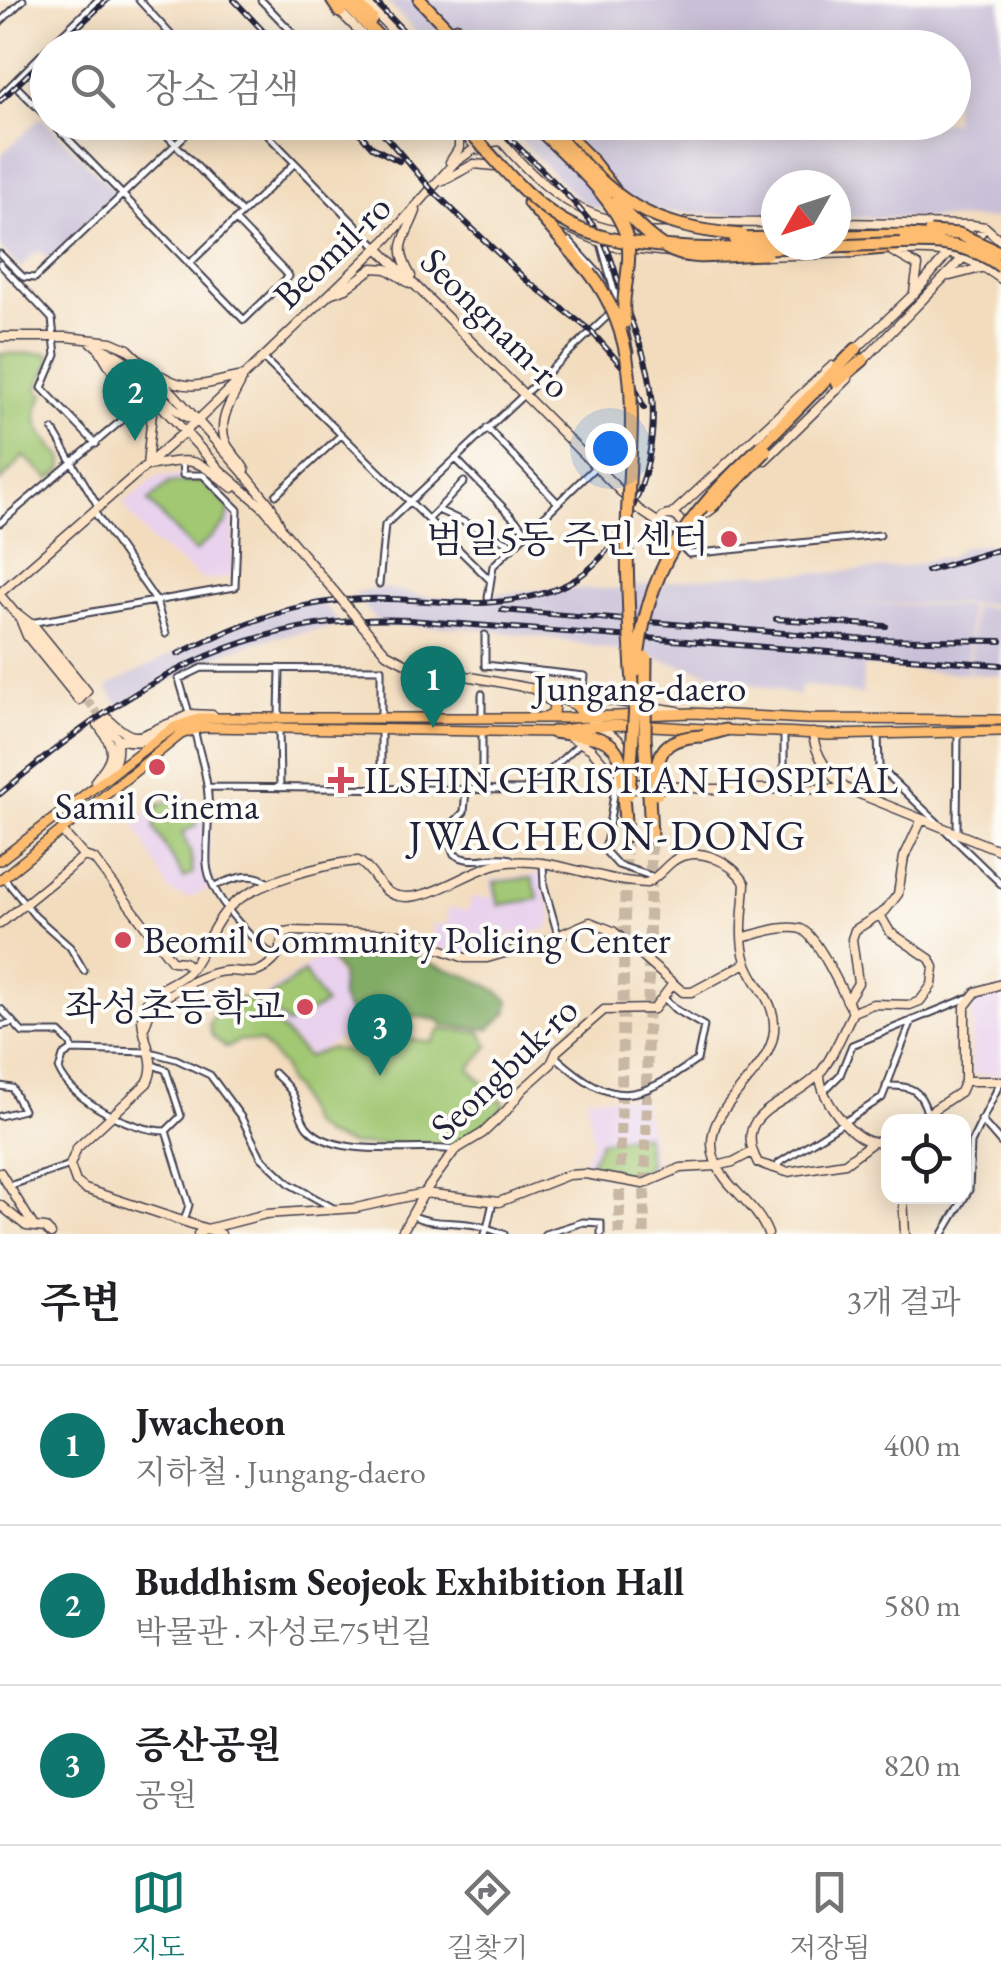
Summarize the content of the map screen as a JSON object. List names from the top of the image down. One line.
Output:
{"streets":{"main road":["Beomil-ro","Seongnam-ro","Jungang-daero","Seongbuk-ro"]},"crossings":[["Beomil-ro","Seongnam-ro"]],"districts":["JWACHEON-DONG"],"places":{"other":["범일5동 주민센터","Samil Cinema","Beomil Community Policing Center","좌성초등학교"],"health":["ILSHIN CHRISTIAN HOSPITAL"]},"north":"bottom left","page":{"search":"장소 검색","pins":["2","1","3"],"heading":["주변","3개 결과"],"list":[{"mark":"1","name":"Jwacheon","note":"지하철 · Jungang-daero","value":"400 m"},{"mark":"2","name":"Buddhism Seojeok Exhibition Hall","note":"박물관 · 자성로75번길","value":"580 m"},{"mark":"3","name":"증산공원","note":"공원","value":"820 m"}],"nav":["지도","길찾기","저장됨"]}}
